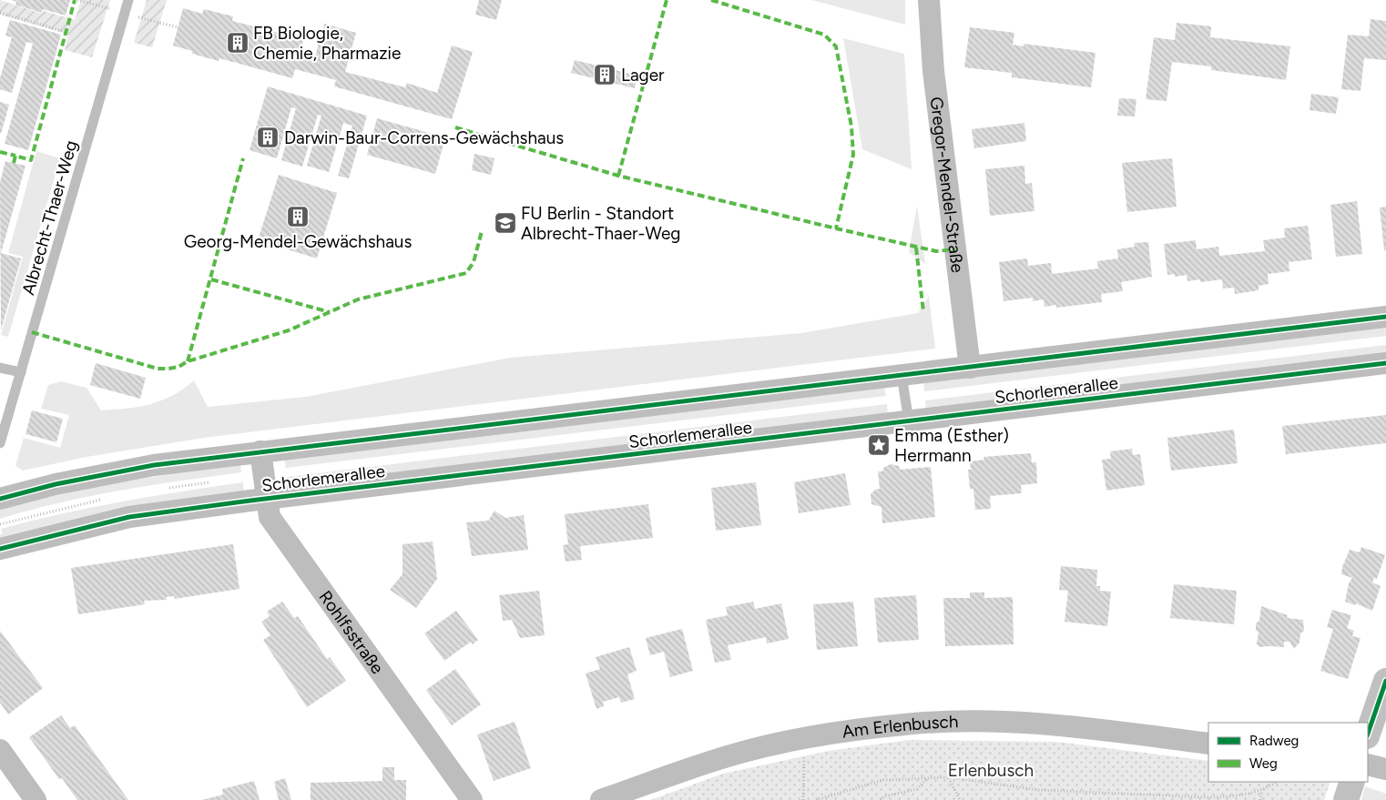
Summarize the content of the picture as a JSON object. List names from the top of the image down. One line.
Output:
{"streets":{"street":["Gregor-Mendel-Straße","Schorlemerallee","Rohlfsstraße","Am Erlenbusch"],"lane":["Albrecht-Thaer-Weg"]},"crossings":[["Gregor-Mendel-Straße","Schorlemerallee"],["Schorlemerallee","Rohlfsstraße"]],"parks":["Erlenbusch"],"places":{"building":["FB Biologie, Chemie, Pharmazie","Lager","Darwin-Baur-Correns-Gewächshaus","Georg-Mendel-Gewächshaus"],"school or university":["FU Berlin - Standort Albrecht-Thaer-Weg"],"place":["Emma (Esther) Herrmann"]},"legend":["Radweg","Weg"]}
